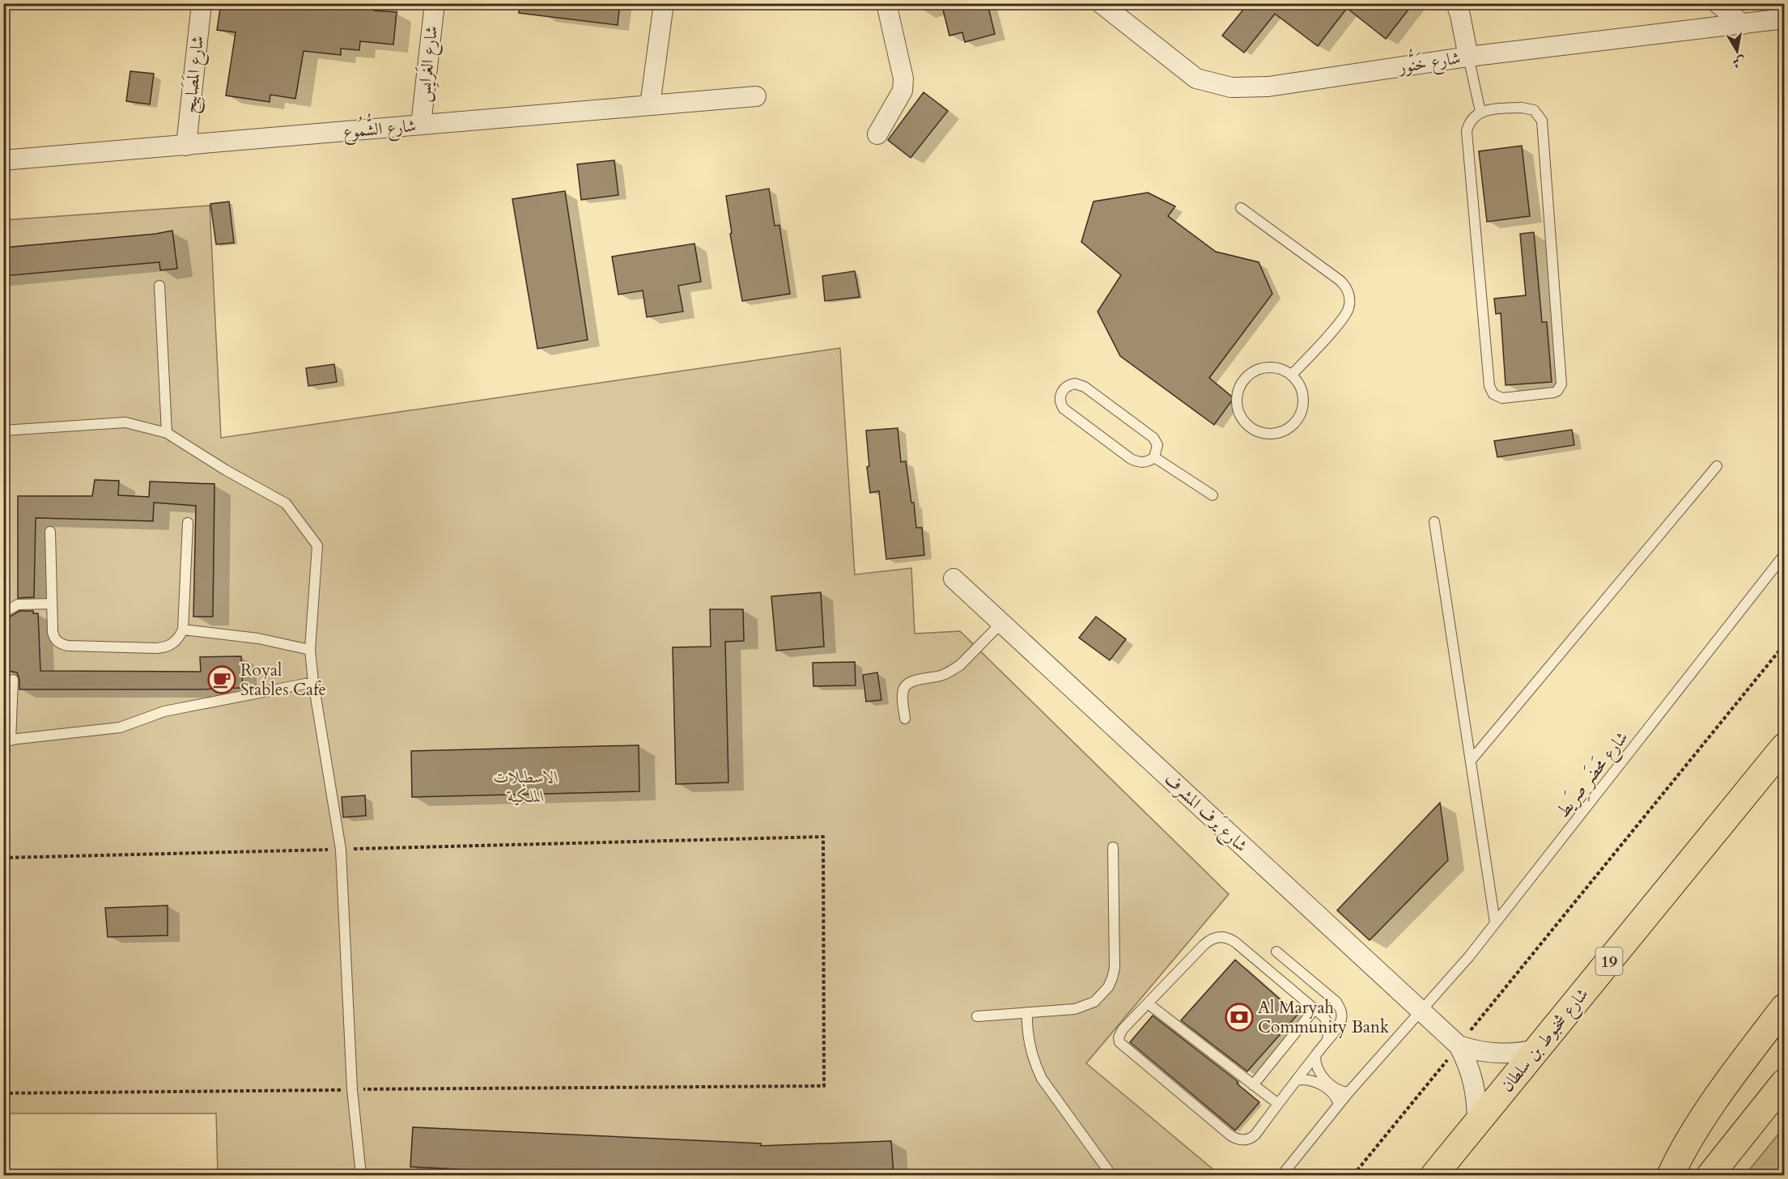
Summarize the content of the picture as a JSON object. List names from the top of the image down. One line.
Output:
{"streets":{"main road":["19","شارع شخبوط بن سلطان"],"street":["شارع خَنُّور","شارع الغَرايِس","شارع المَصَابِيح","شارع الشُّمُوع","شارع يَرف المشرف"],"lane":["شارع مَحضَر صِرَيط"]},"crossings":[["شارع الغَرايِس","شارع الشُّمُوع"],["شارع المَصَابِيح","شارع الشُّمُوع"],["شارع مَحضَر صِرَيط","شارع يَرف المشرف"],["شارع يَرف المشرف","شارع شخبوط بن سلطان"]],"parks":["الاسطبلات الملكية"],"places":{"cafe":["Royal Stables Cafe"],"bank":["Al Maryah Community Bank"]},"north":"bottom"}
